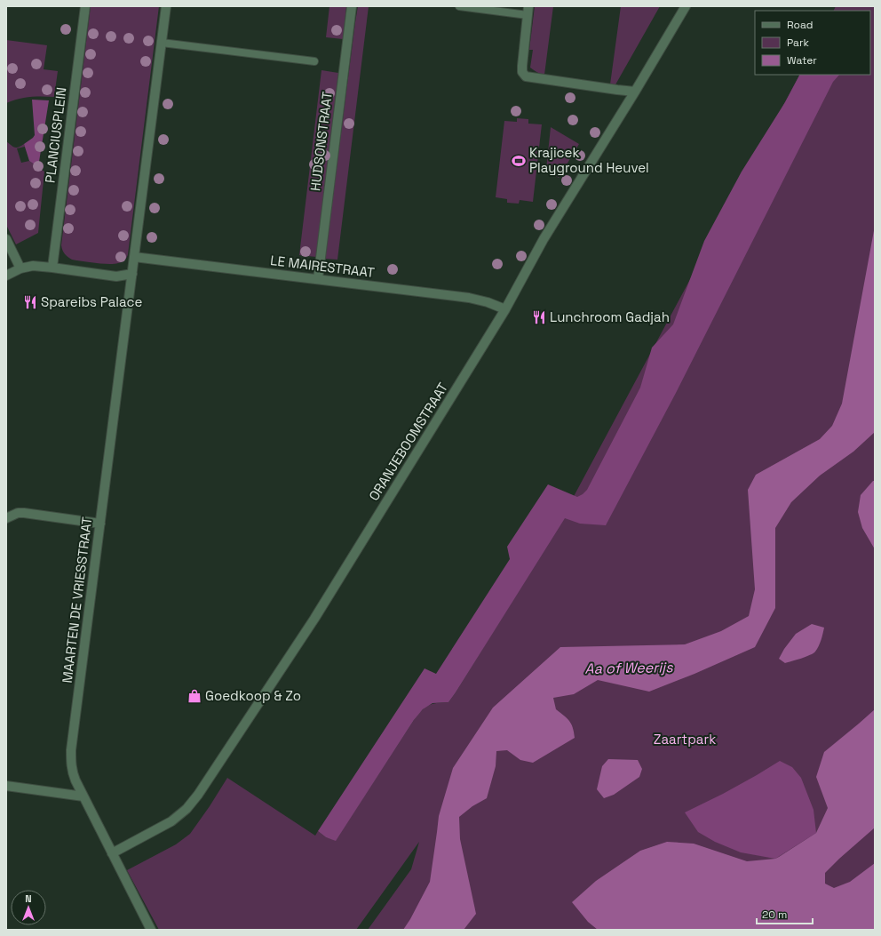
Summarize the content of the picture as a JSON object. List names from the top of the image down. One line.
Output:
{"streets":{"street":["PLANCIUSPLEIN","HUDSONSTRAAT","LE MAIRESTRAAT","ORANJEBOOMSTRAAT","MAARTEN DE VRIESSTRAAT"]},"crossings":[["HUDSONSTRAAT","LE MAIRESTRAAT"],["LE MAIRESTRAAT","ORANJEBOOMSTRAAT"],["LE MAIRESTRAAT","MAARTEN DE VRIESSTRAAT"],["ORANJEBOOMSTRAAT","MAARTEN DE VRIESSTRAAT"]],"water":["Aa of Weerijs"],"parks":["Zaartpark"],"places":{"sports":["Krajicek Playground Heuvel"],"restaurant":["Spareibs Palace","Lunchroom Gadjah"],"shop":["Goedkoop & Zo"]},"legend":["Road","Park","Water"],"scale_bar":"20 m","north":"top"}
